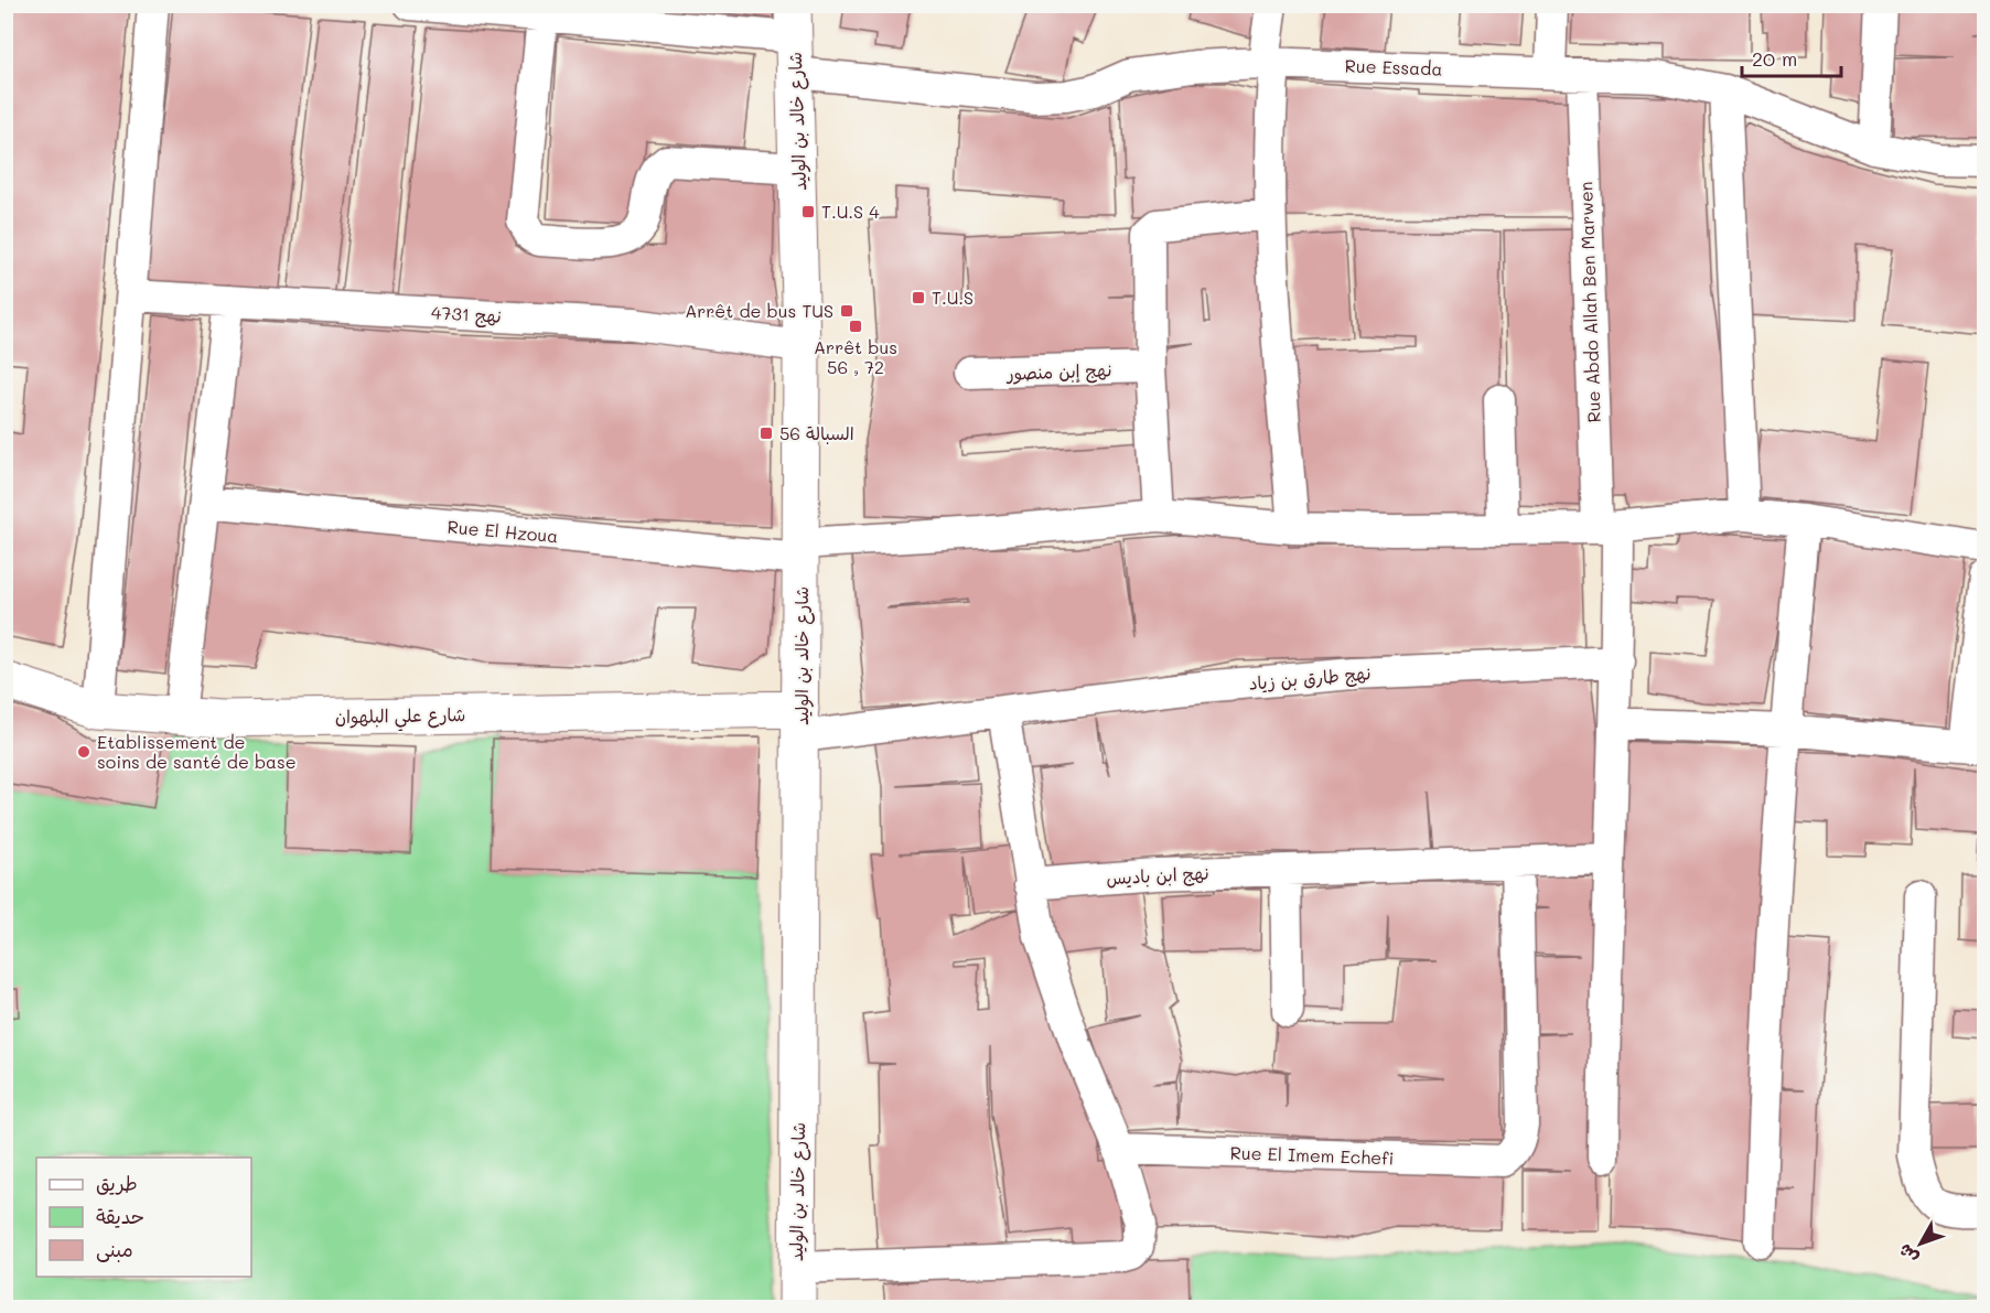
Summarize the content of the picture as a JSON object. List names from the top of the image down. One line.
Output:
{"streets":{"street":["Rue Essada","شارع خالد بن الوليد","Rue Abdo Allah Ben Marwen","نهج 4731","نهج إبن منصور","Rue El Hzoua","نهج طارق بن زياد","شارع علي البلهوان","نهج ابن باديس","Rue El Imem Echefi"]},"crossings":[["Rue Essada","شارع خالد بن الوليد"],["Rue Essada","Rue Abdo Allah Ben Marwen"],["شارع خالد بن الوليد","نهج 4731"],["شارع خالد بن الوليد","Rue El Hzoua"],["شارع خالد بن الوليد","نهج طارق بن زياد"],["شارع خالد بن الوليد","شارع علي البلهوان"],["Rue Abdo Allah Ben Marwen","Rue El Hzoua"],["Rue Abdo Allah Ben Marwen","نهج طارق بن زياد"],["Rue Abdo Allah Ben Marwen","نهج ابن باديس"],["نهج طارق بن زياد","شارع علي البلهوان"],["نهج ابن باديس","Rue El Imem Echefi"]],"places":{"transit":["T.U.S 4","T.U.S","Arrêt de bus TUS","Arrêt bus 56 , 72","السبالة 56"],"other":["Etablissement de soins de santé de base"]},"legend":["طريق","حديقة","مبنى"],"scale_bar":"20 m","north":"bottom left"}
